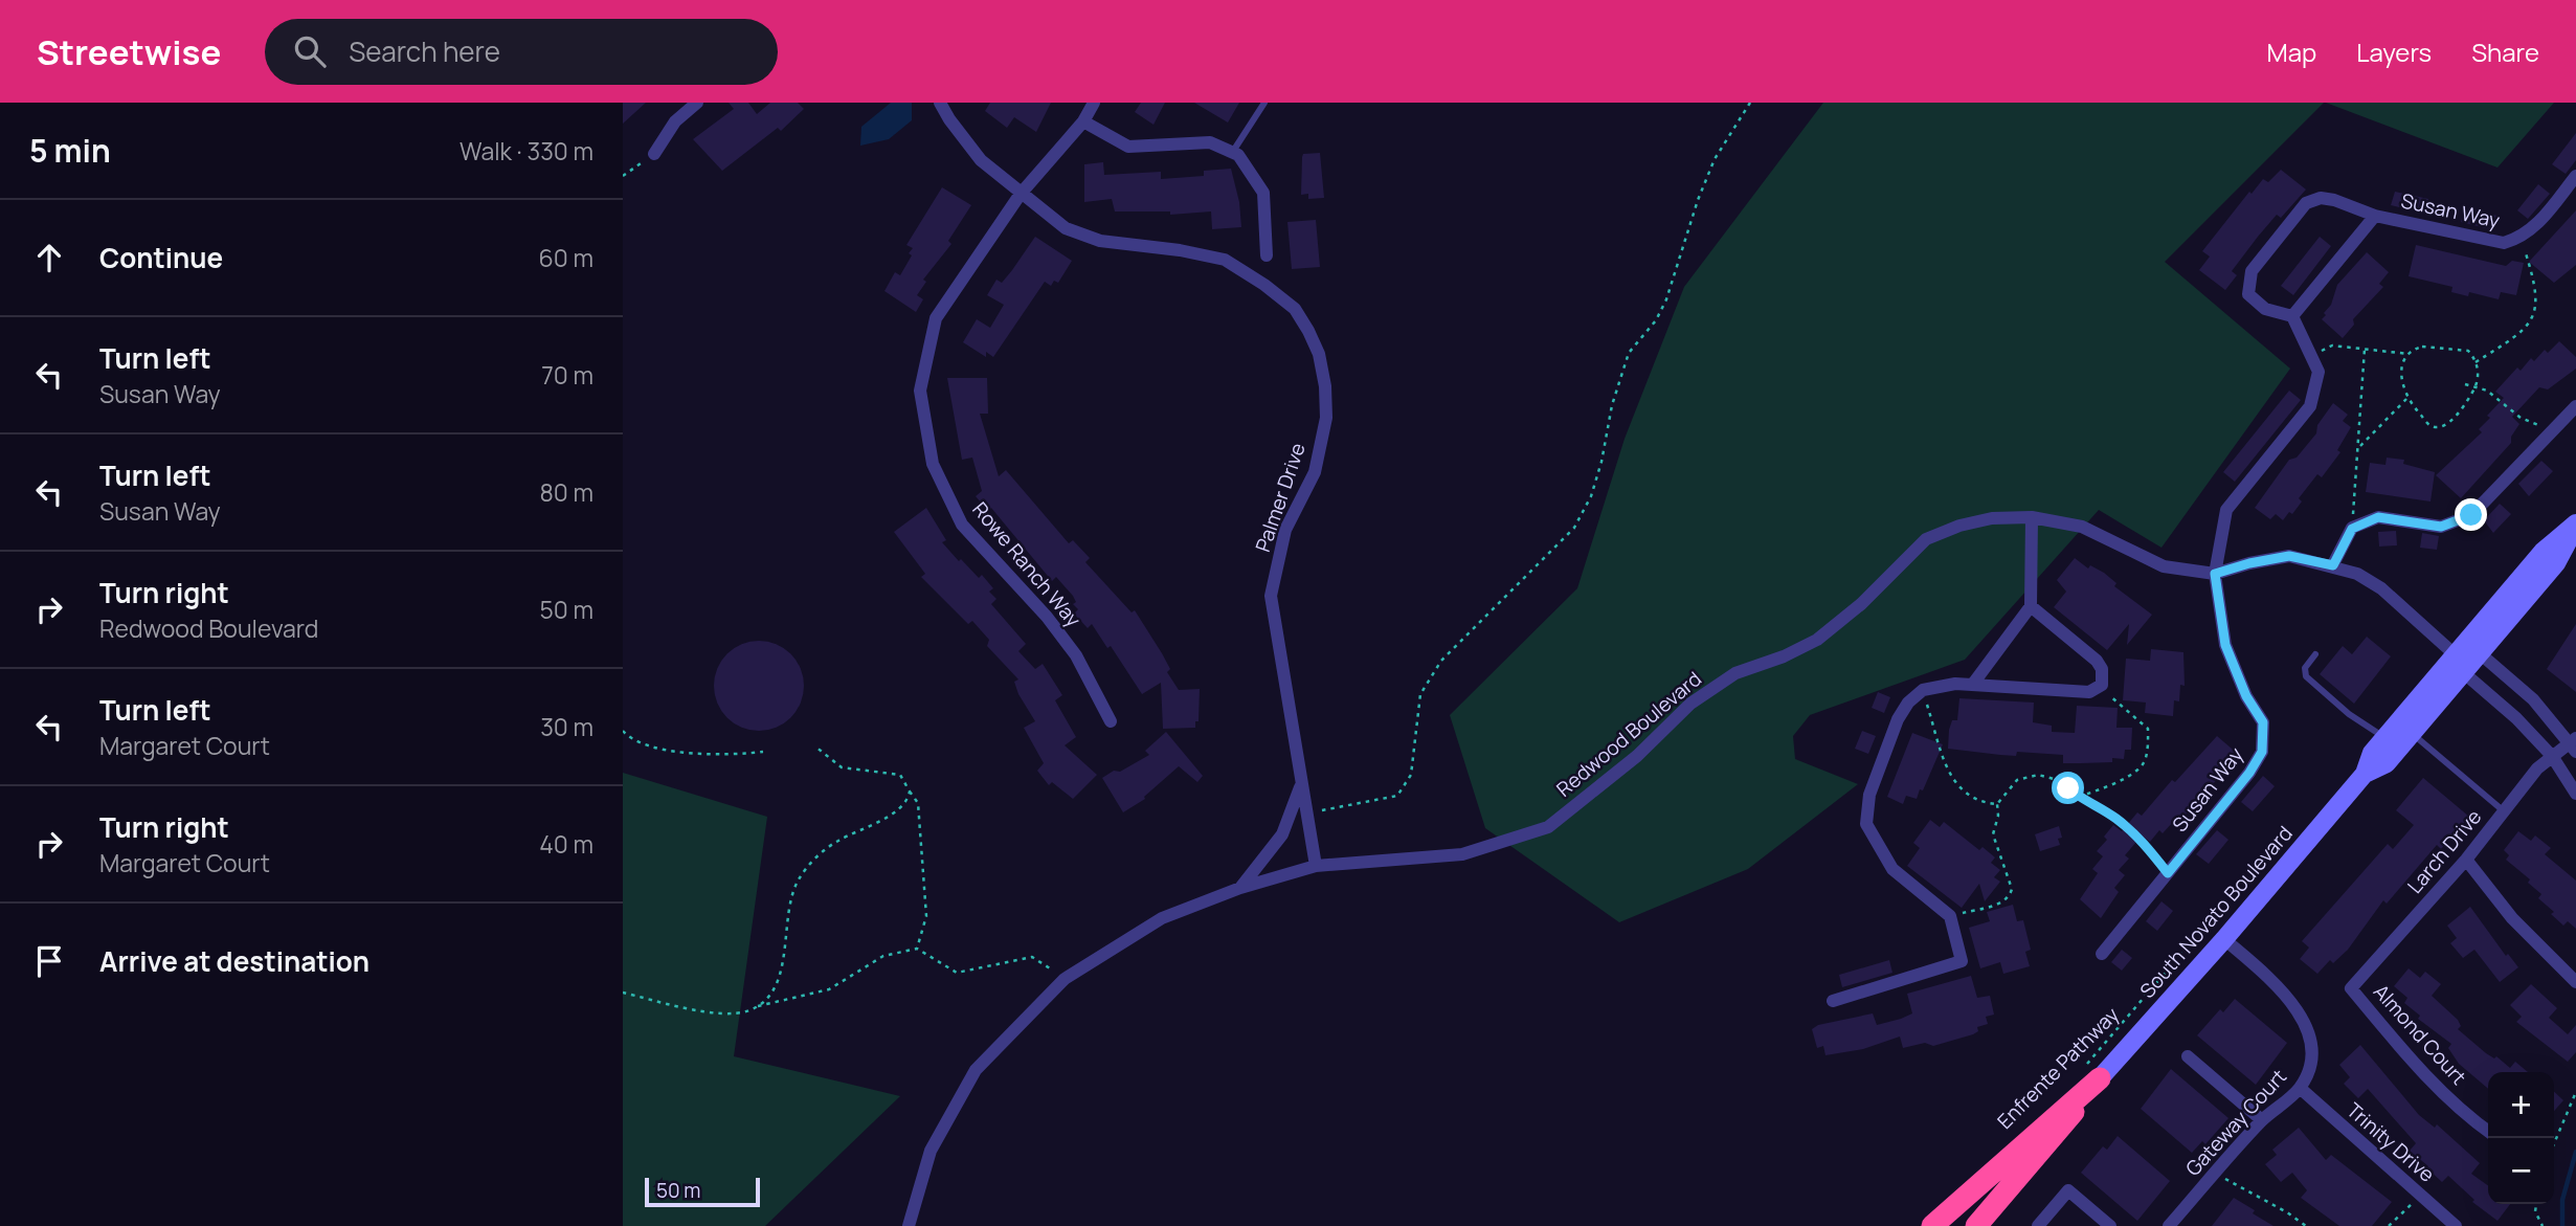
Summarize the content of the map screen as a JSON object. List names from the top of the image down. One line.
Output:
{"streets":{"main road":["South Novato Boulevard"],"street":["Susan Way","Palmer Drive","Rowe Ranch Way","Redwood Boulevard","Larch Drive","Almond Court","Gateway Court","Trinity Drive"],"path":["Enfrente Pathway"]},"crossings":[["Susan Way","Redwood Boulevard"],["Palmer Drive","Rowe Ranch Way"],["Palmer Drive","Redwood Boulevard"],["Redwood Boulevard","Larch Drive"],["Redwood Boulevard","South Novato Boulevard"],["Larch Drive","Almond Court"],["South Novato Boulevard","Enfrente Pathway"],["South Novato Boulevard","Gateway Court"],["Gateway Court","Trinity Drive"]],"scale_bar":"50 m","page":{"header":"Streetwise","search":"Search here","nav":["Map","Layers","Share"],"heading":["5 min","Walk · 330 m"],"list":[["Continue","60 m"],["Turn left","Susan Way","70 m"],["Turn left","Susan Way","80 m"],["Turn right","Redwood Boulevard","50 m"],["Turn left","Margaret Court","30 m"],["Turn right","Margaret Court","40 m"],"Arrive at destination"],"map_buttons":["+","−"],"scale":"50 m"}}
